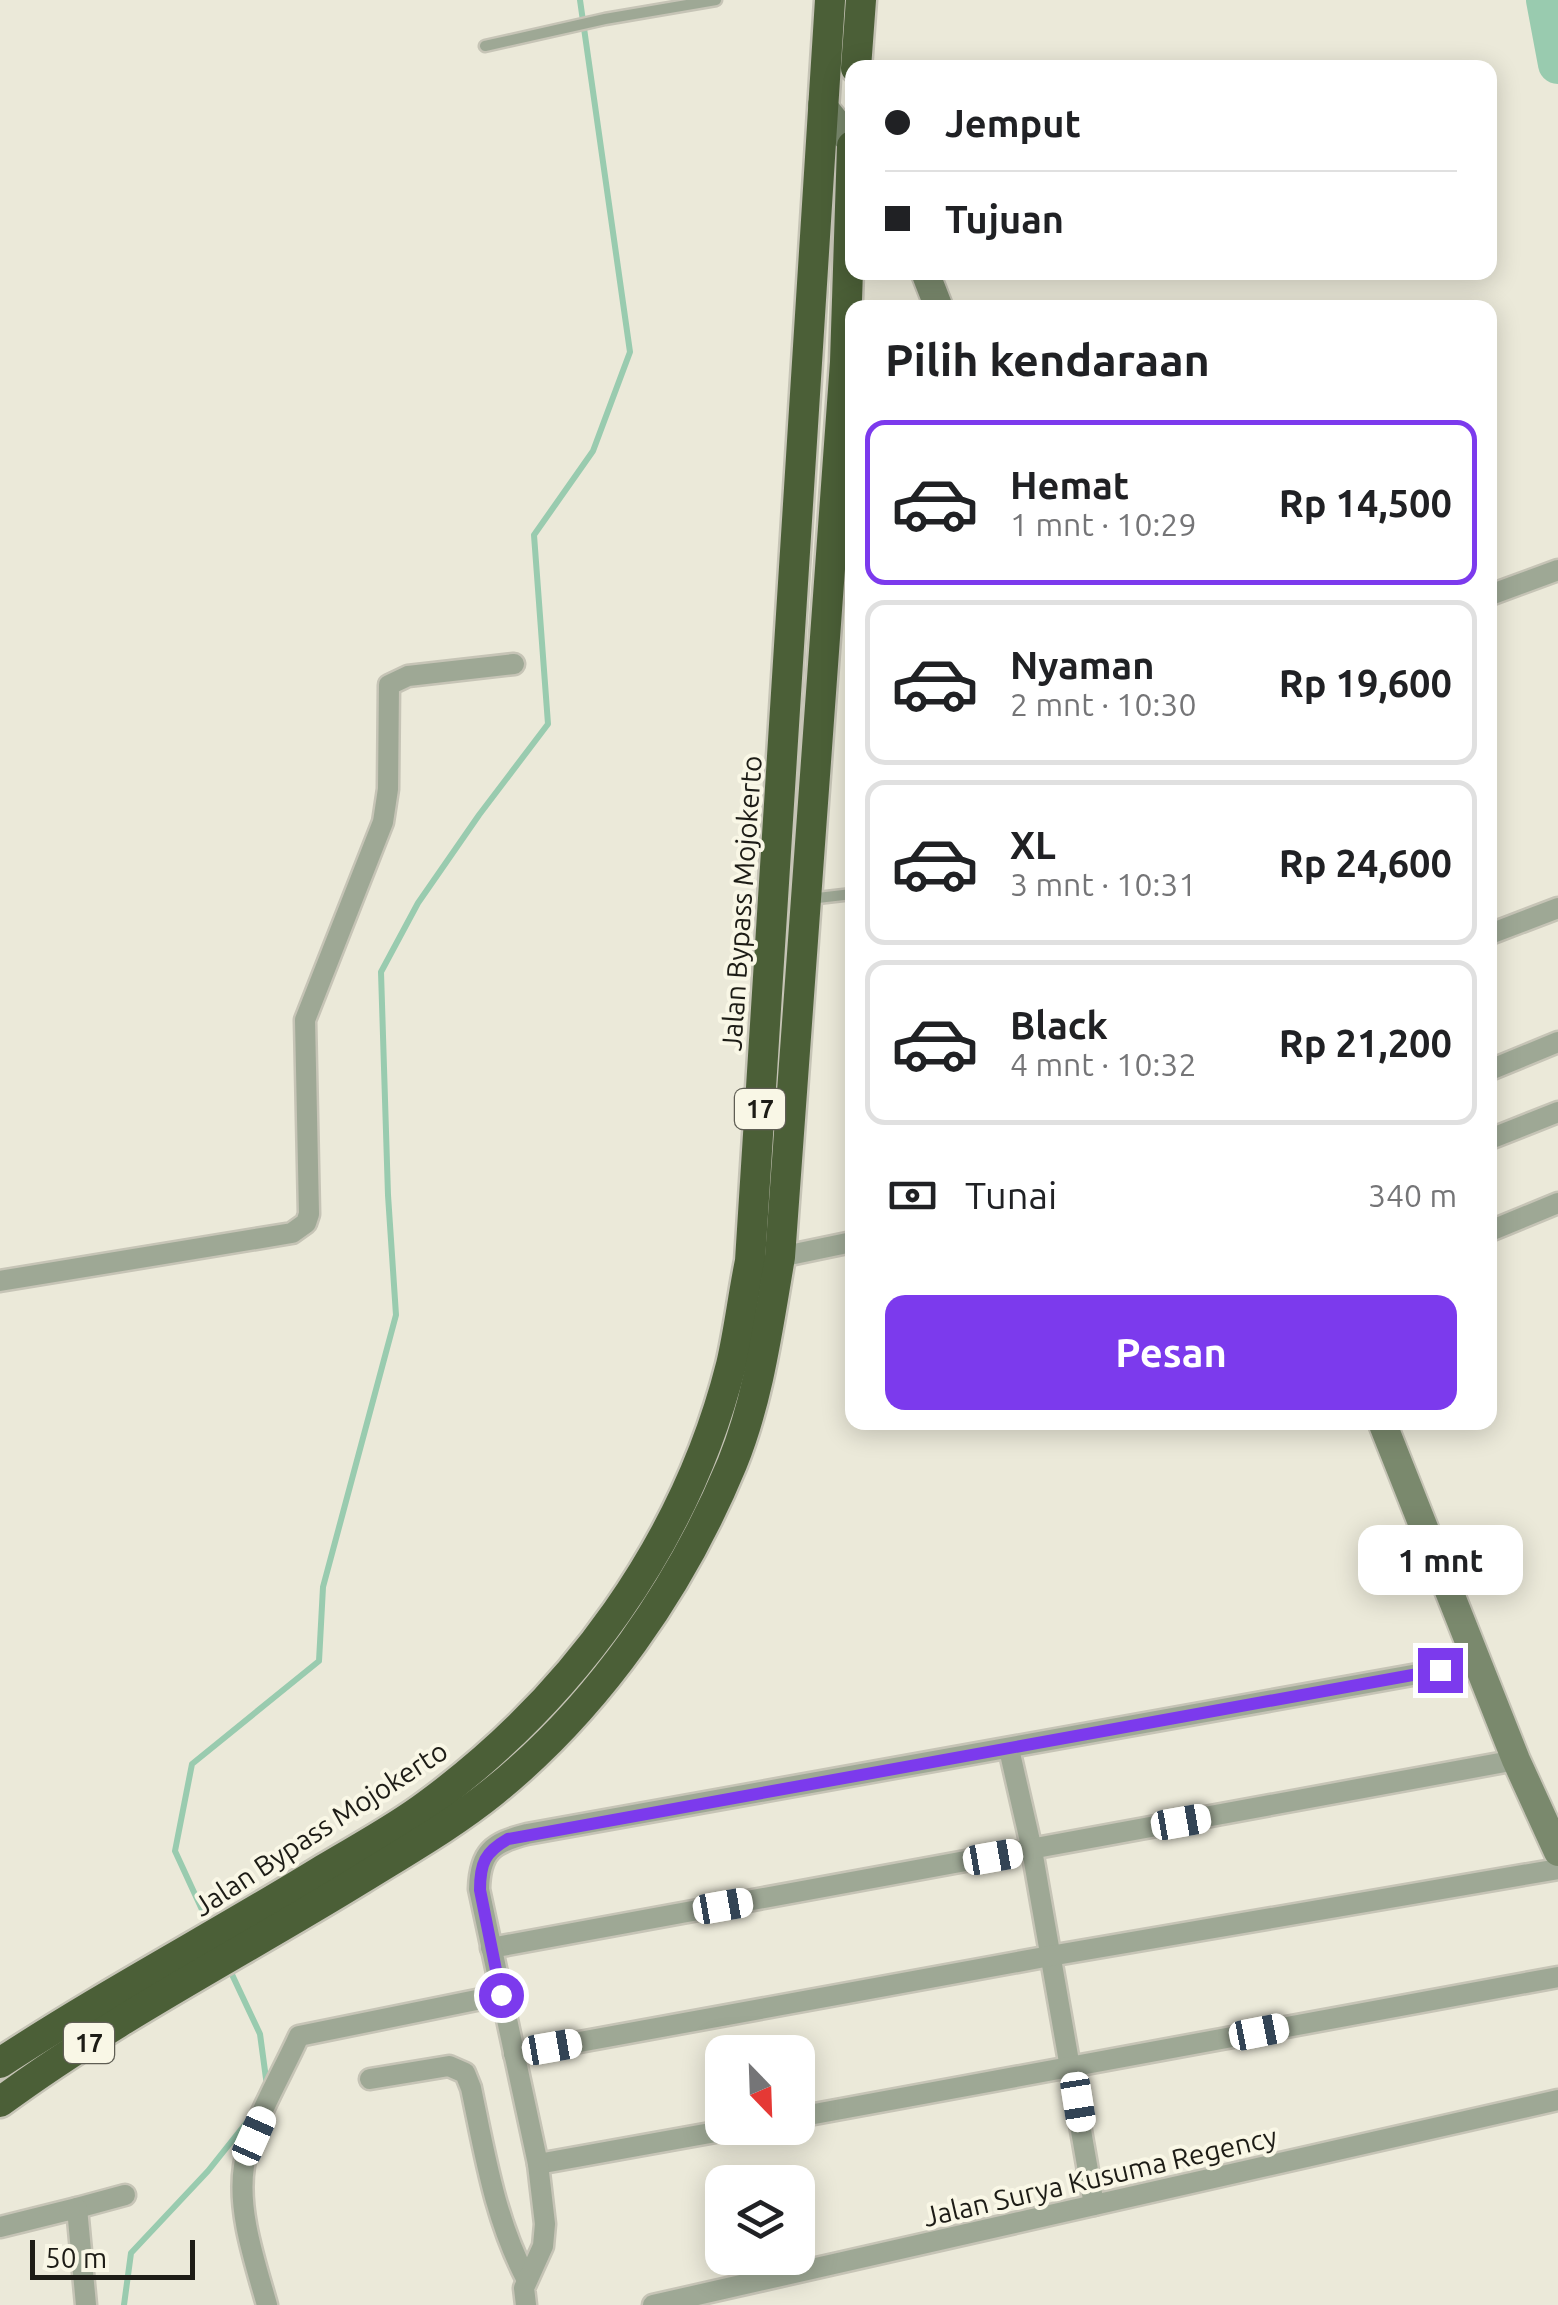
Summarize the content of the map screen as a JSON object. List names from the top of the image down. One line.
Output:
{"streets":{"highway":["Jalan Bypass Mojokerto","17"],"street":["Jalan Surya Kusuma Regency"]},"scale_bar":"50 m","north":"bottom right","page":{"banner":["Jemput","Tujuan"],"heading":"Pilih kendaraan","list":[{"name":"Hemat","note":"1 mnt · 10:29","value":"Rp 14,500"},{"name":"Nyaman","note":"2 mnt · 10:30","value":"Rp 19,600"},{"name":"XL","note":"3 mnt · 10:31","value":"Rp 24,600"},{"name":"Black","note":"4 mnt · 10:32","value":"Rp 21,200"}],"pay":["Tunai","340 m"],"buttons":"Pesan","bubble":"1 mnt","scale":"50 m"}}
